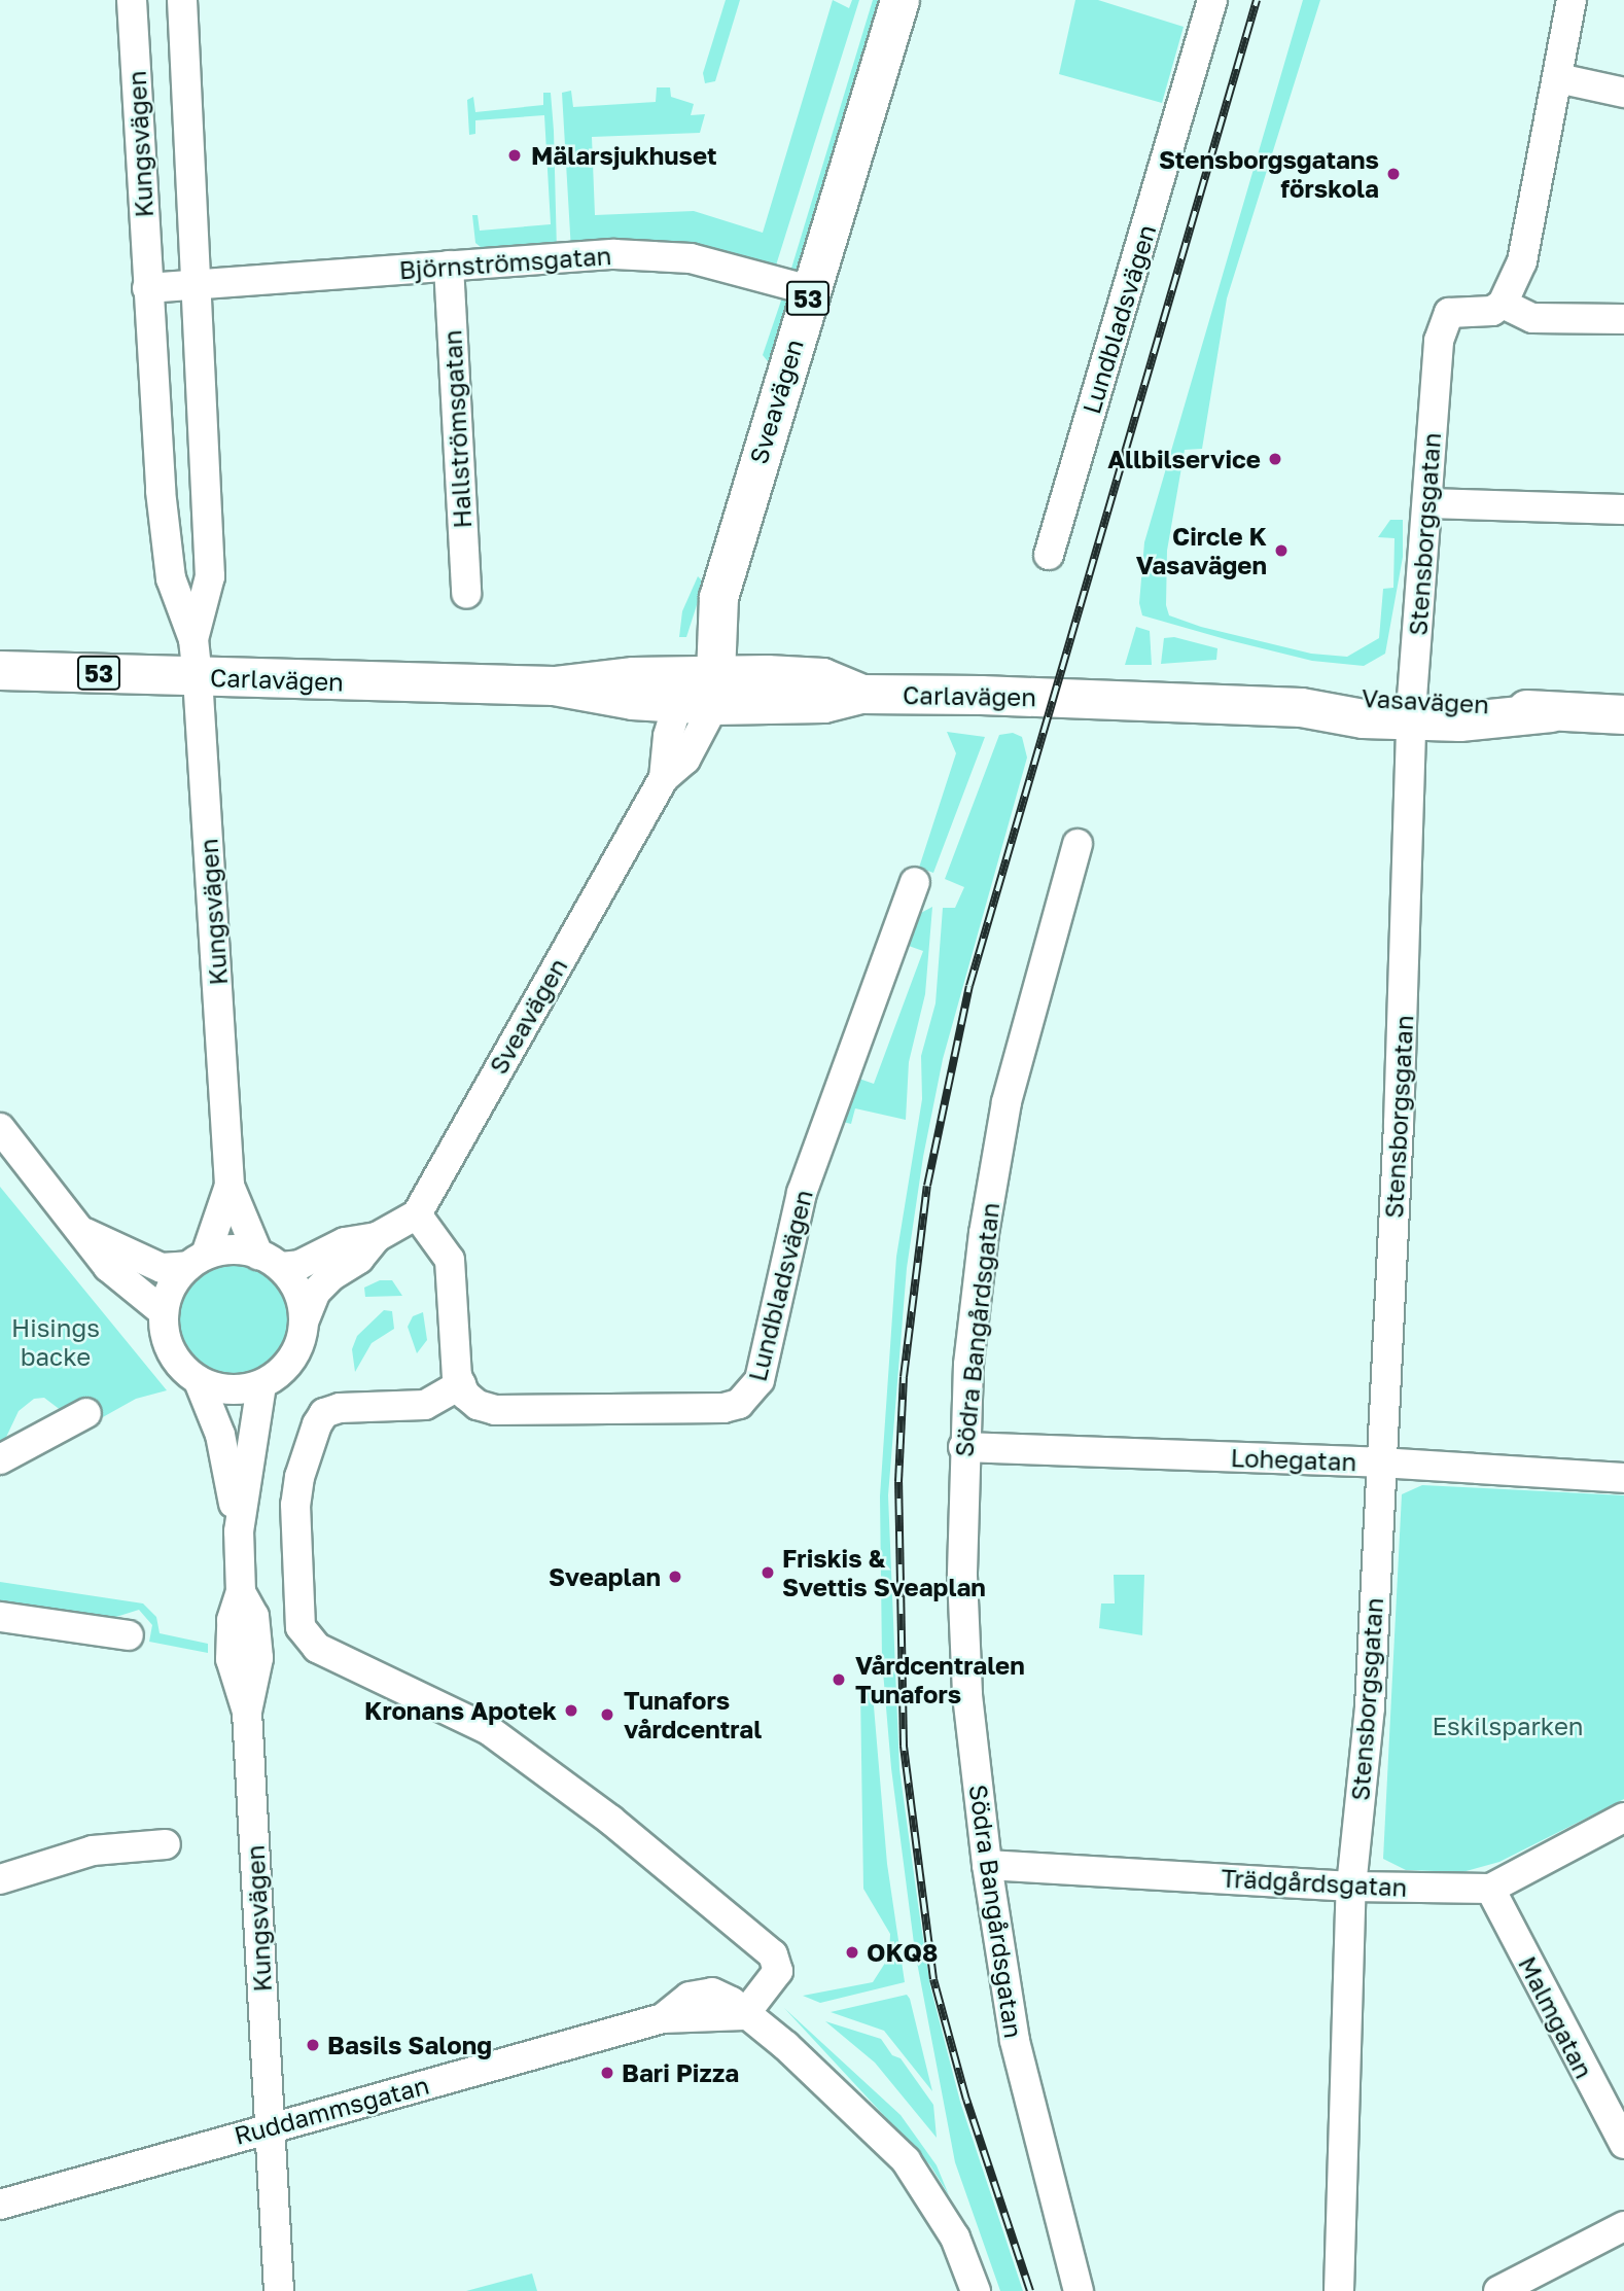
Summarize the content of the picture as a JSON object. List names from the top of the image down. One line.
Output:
{"streets":{"main road":["53","Sveavägen","Carlavägen","Vasavägen"],"street":["Kungsvägen","Björnströmsgatan","Lundbladsvägen","Hallströmsgatan","Stensborgsgatan","Södra Bangårdsgatan","Lohegatan","Trädgårdsgatan","Malmgatan","Ruddammsgatan"]},"crossings":[["Kungsvägen","Björnströmsgatan"],["Kungsvägen","Carlavägen"],["Kungsvägen","Ruddammsgatan"],["Björnströmsgatan","Sveavägen"],["Björnströmsgatan","Hallströmsgatan"],["Sveavägen","Carlavägen"],["Stensborgsgatan","Vasavägen"],["Stensborgsgatan","Lohegatan"],["Stensborgsgatan","Trädgårdsgatan"],["Carlavägen","Vasavägen"],["Södra Bangårdsgatan","Lohegatan"],["Södra Bangårdsgatan","Trädgårdsgatan"],["Trädgårdsgatan","Malmgatan"]],"parks":["Hisings backe","Eskilsparken"],"places":["Mälarsjukhuset","Stensborgsgatans förskola","Allbilservice","Circle K Vasavägen","Friskis & Svettis Sveaplan","Sveaplan","Vårdcentralen Tunafors","Kronans Apotek","Tunafors vårdcentral","OKQ8","Basils Salong","Bari Pizza"]}
